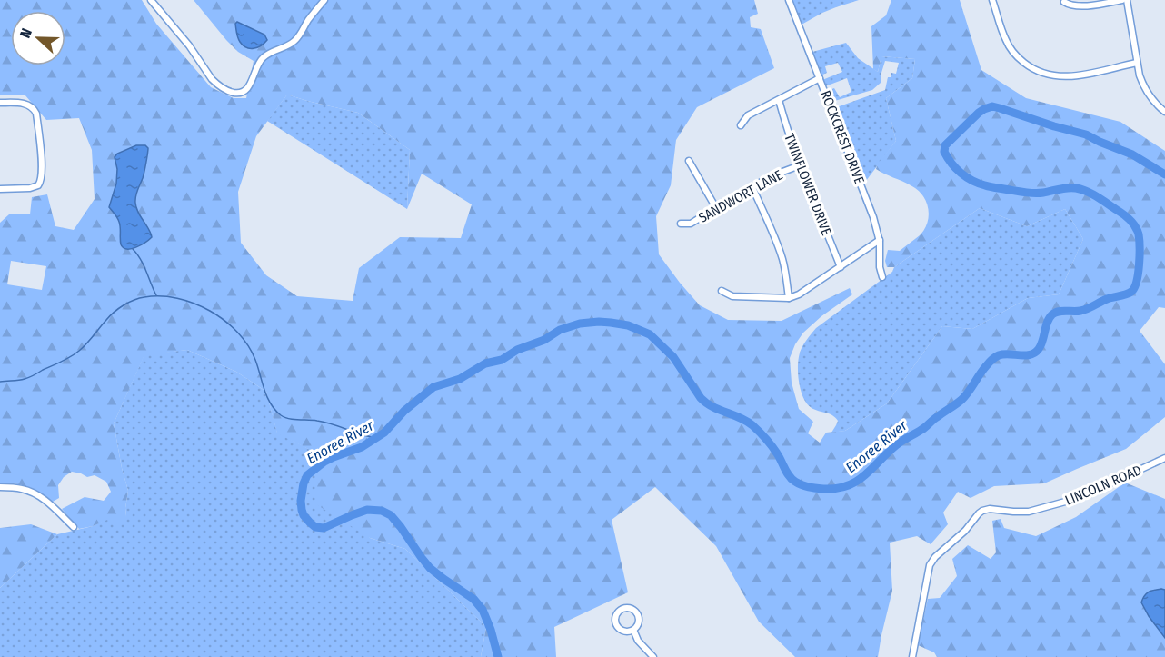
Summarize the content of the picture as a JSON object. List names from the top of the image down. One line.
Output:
{"streets":{"street":["ROCKCREST DRIVE","TWINFLOWER DRIVE","SANDWORT LANE","LINCOLN ROAD"]},"crossings":[["TWINFLOWER DRIVE","SANDWORT LANE"]],"water":["Enoree River"],"north":"left"}
